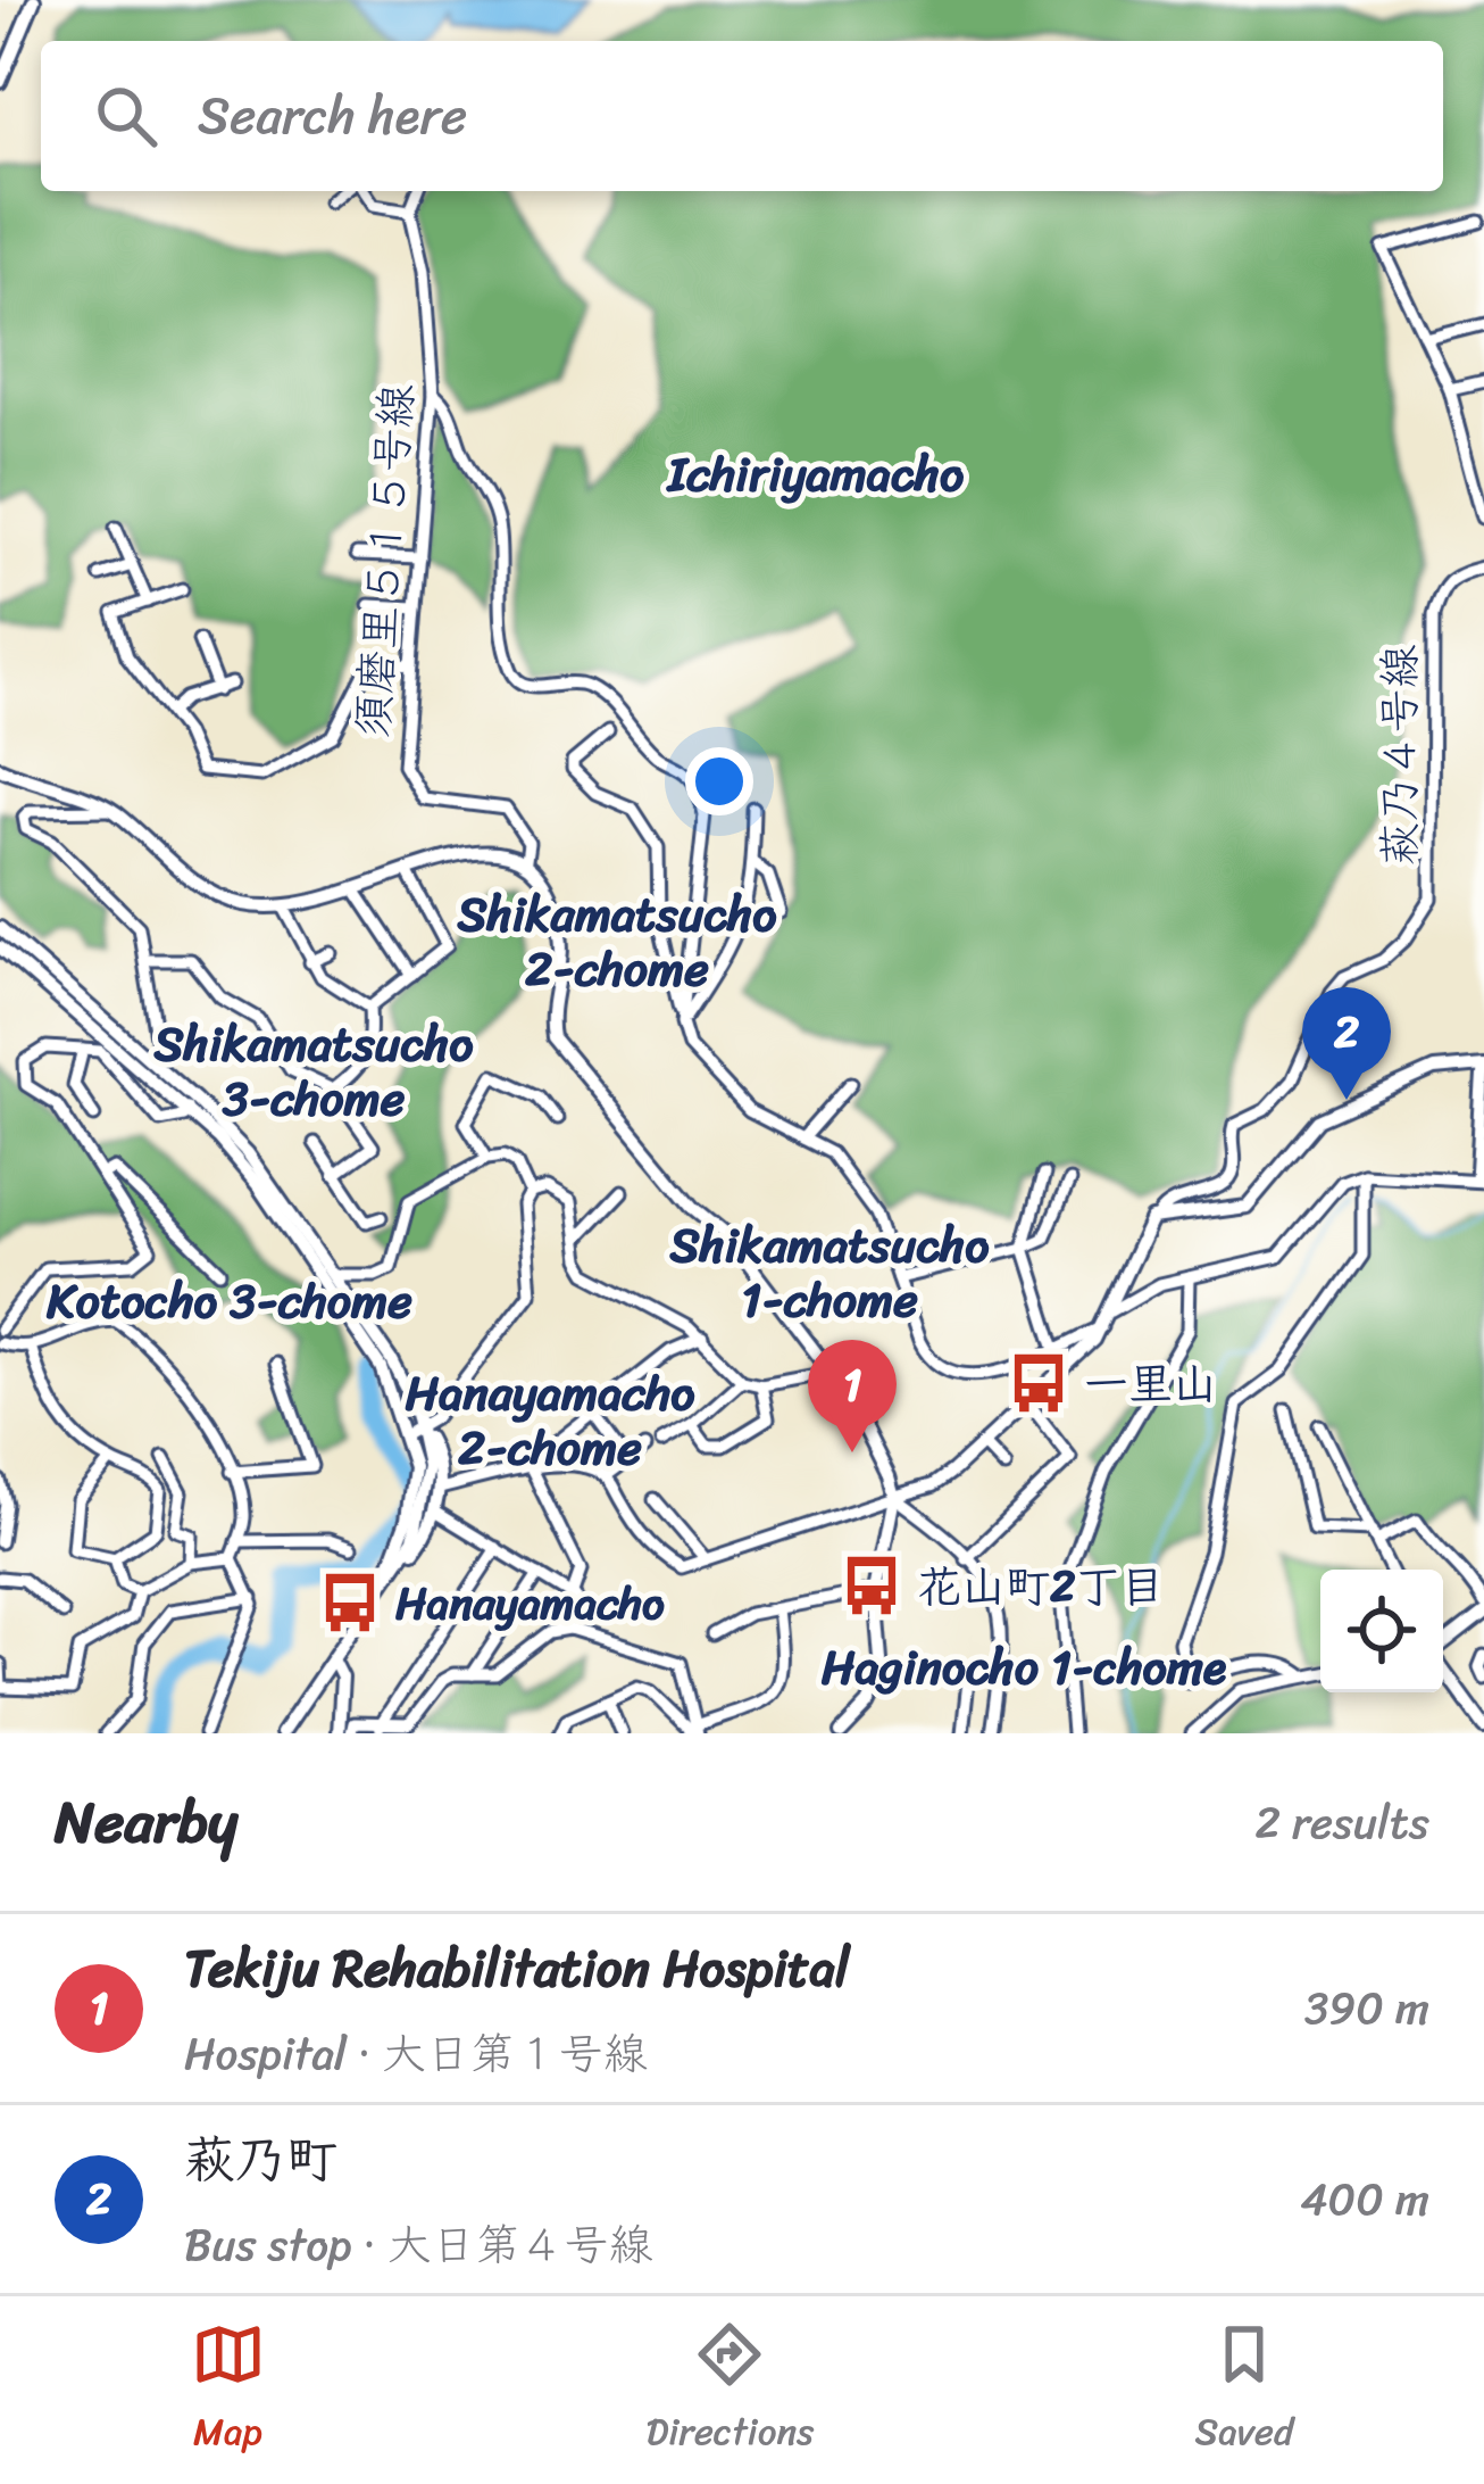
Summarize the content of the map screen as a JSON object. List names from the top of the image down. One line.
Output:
{"streets":{"street":["須磨里５１５号線","萩乃４号線"]},"districts":["Ichiriyamacho","Shikamatsucho 2-chome","Shikamatsucho 3-chome","Shikamatsucho 1-chome","Kotocho 3-chome","Hanayamacho 2-chome","Haginocho 1-chome"],"places":{"bus stop":["一里山","花山町2丁目","Hanayamacho"]},"page":{"search":"Search here","pins":["2","1"],"heading":["Nearby","2 results"],"list":[{"mark":"1","name":"Tekiju Rehabilitation Hospital","note":"Hospital · 大日第１号線","value":"390 m"},{"mark":"2","name":"萩乃町","note":"Bus stop · 大日第４号線","value":"400 m"}],"nav":["Map","Directions","Saved"]}}
